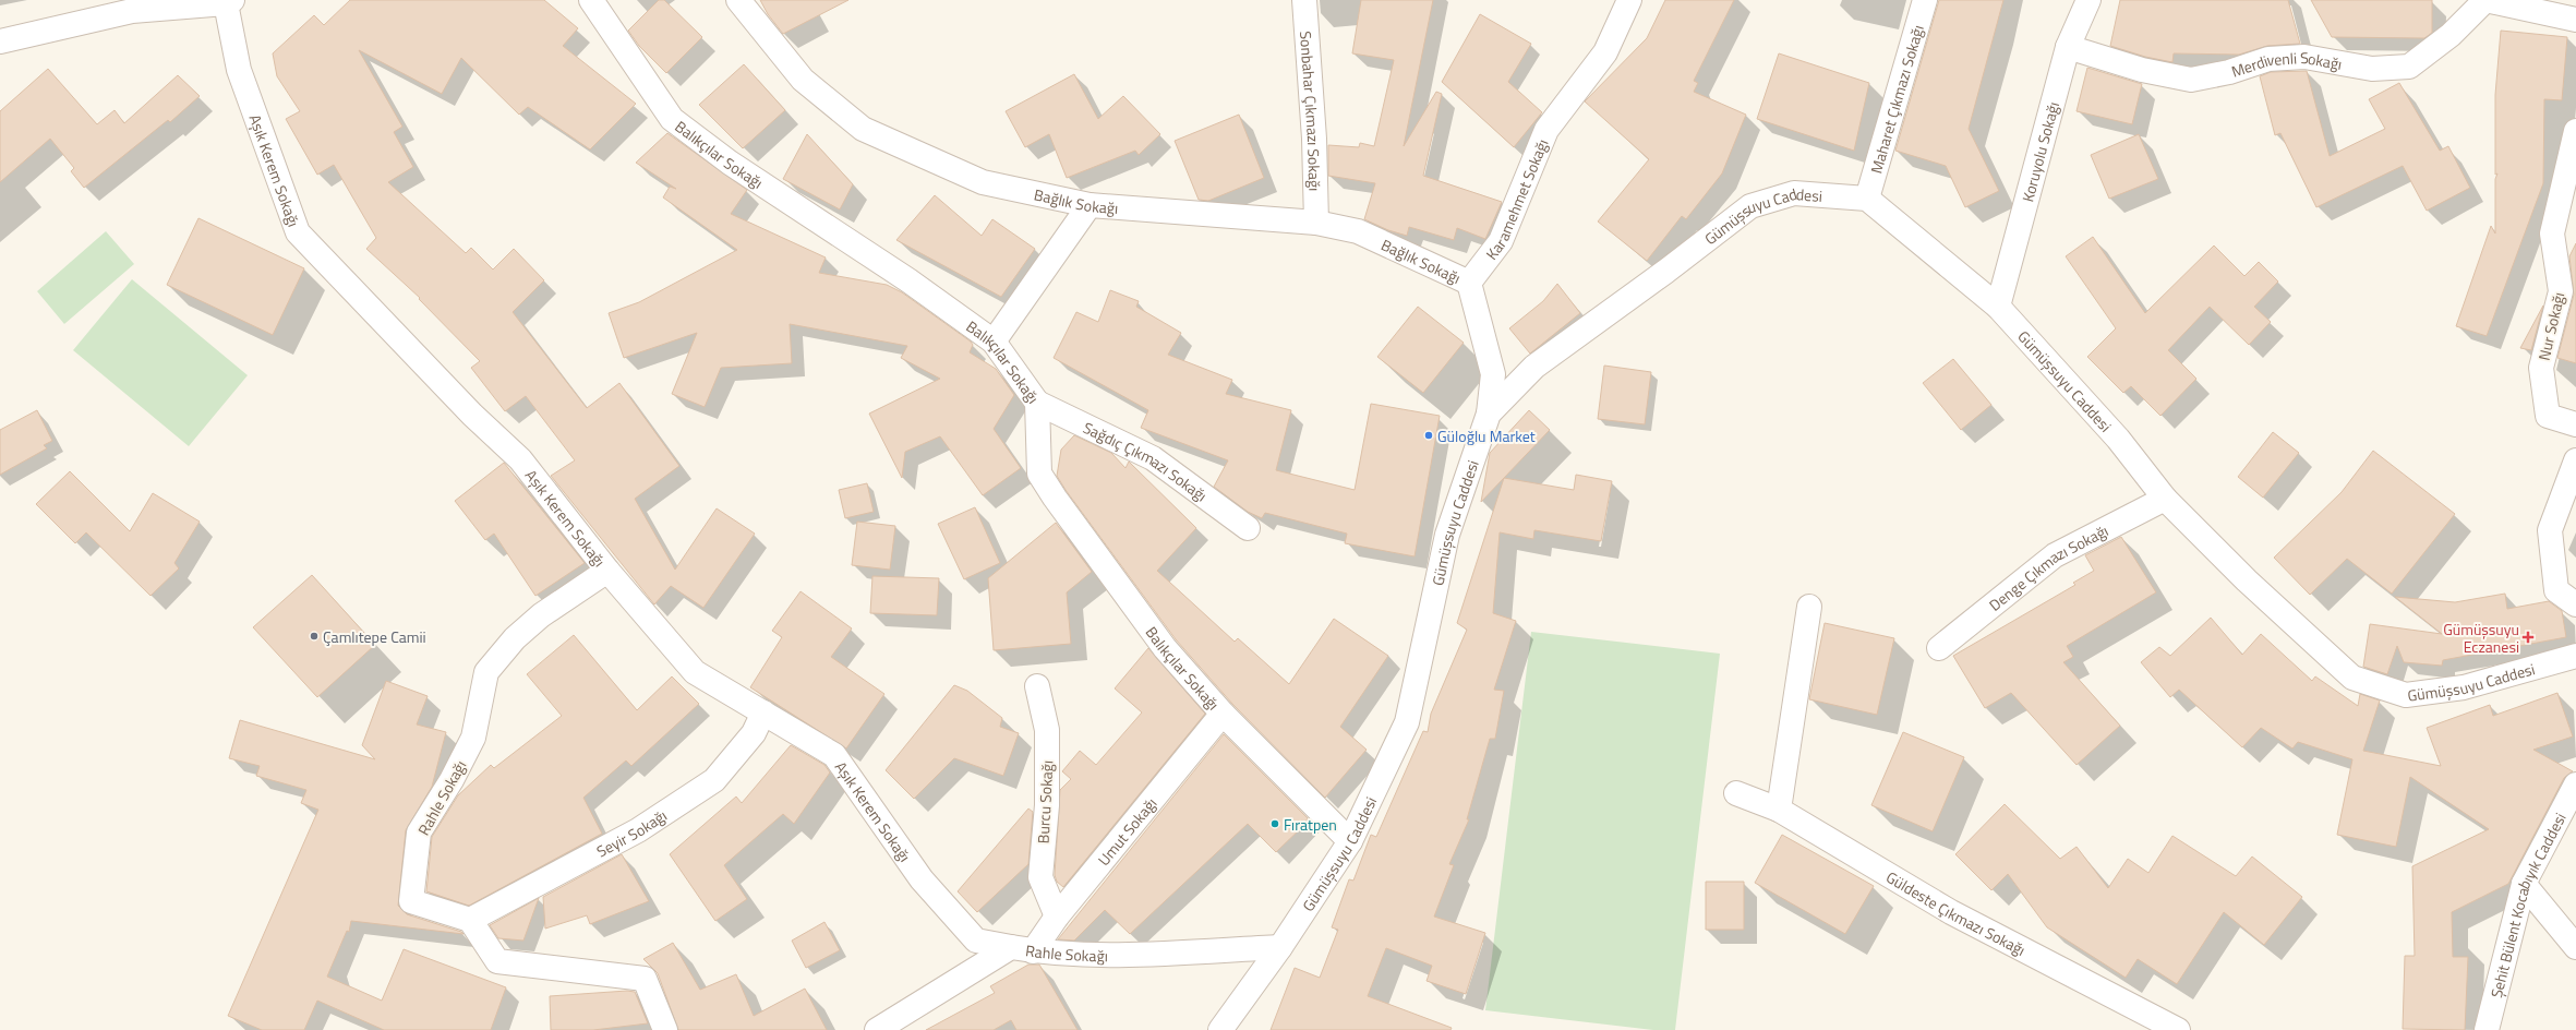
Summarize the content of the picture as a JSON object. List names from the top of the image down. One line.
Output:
{"streets":{"street":["Merdivenli Sokağı","Maharet Çıkmazı Sokağı","Sonbahar Çıkmazı Sokağı","Koruyolu Sokağı","Balıkçılar Sokağı","Aşık Kerem Sokağı","Karamehmet Sokağı","Bağlık Sokağı","Gümüşsuyu Caddesi","Nur Sokağı","Sağdıç Çıkmazı Sokağı","Denge Çıkmazı Sokağı","Rahle Sokağı","Burcu Sokağı","Seyir Sokağı","Umut Sokağı","Şehit Bülent Kocabıyık Caddesi","Güldeste Çıkmazı Sokağı"]},"crossings":[["Merdivenli Sokağı","Koruyolu Sokağı"],["Maharet Çıkmazı Sokağı","Gümüşsuyu Caddesi"],["Sonbahar Çıkmazı Sokağı","Bağlık Sokağı"],["Koruyolu Sokağı","Gümüşsuyu Caddesi"],["Balıkçılar Sokağı","Gümüşsuyu Caddesi"],["Balıkçılar Sokağı","Sağdıç Çıkmazı Sokağı"],["Balıkçılar Sokağı","Umut Sokağı"],["Aşık Kerem Sokağı","Rahle Sokağı"],["Aşık Kerem Sokağı","Seyir Sokağı"],["Aşık Kerem Sokağı","Umut Sokağı"],["Karamehmet Sokağı","Bağlık Sokağı"],["Gümüşsuyu Caddesi","Denge Çıkmazı Sokağı"],["Gümüşsuyu Caddesi","Rahle Sokağı"],["Rahle Sokağı","Seyir Sokağı"],["Rahle Sokağı","Umut Sokağı"],["Burcu Sokağı","Umut Sokağı"]],"places":{"other":["Güloğlu Market","Çamlıtepe Camii","Fıratpen"],"health":["Gümüşsuyu Eczanesi"]}}
